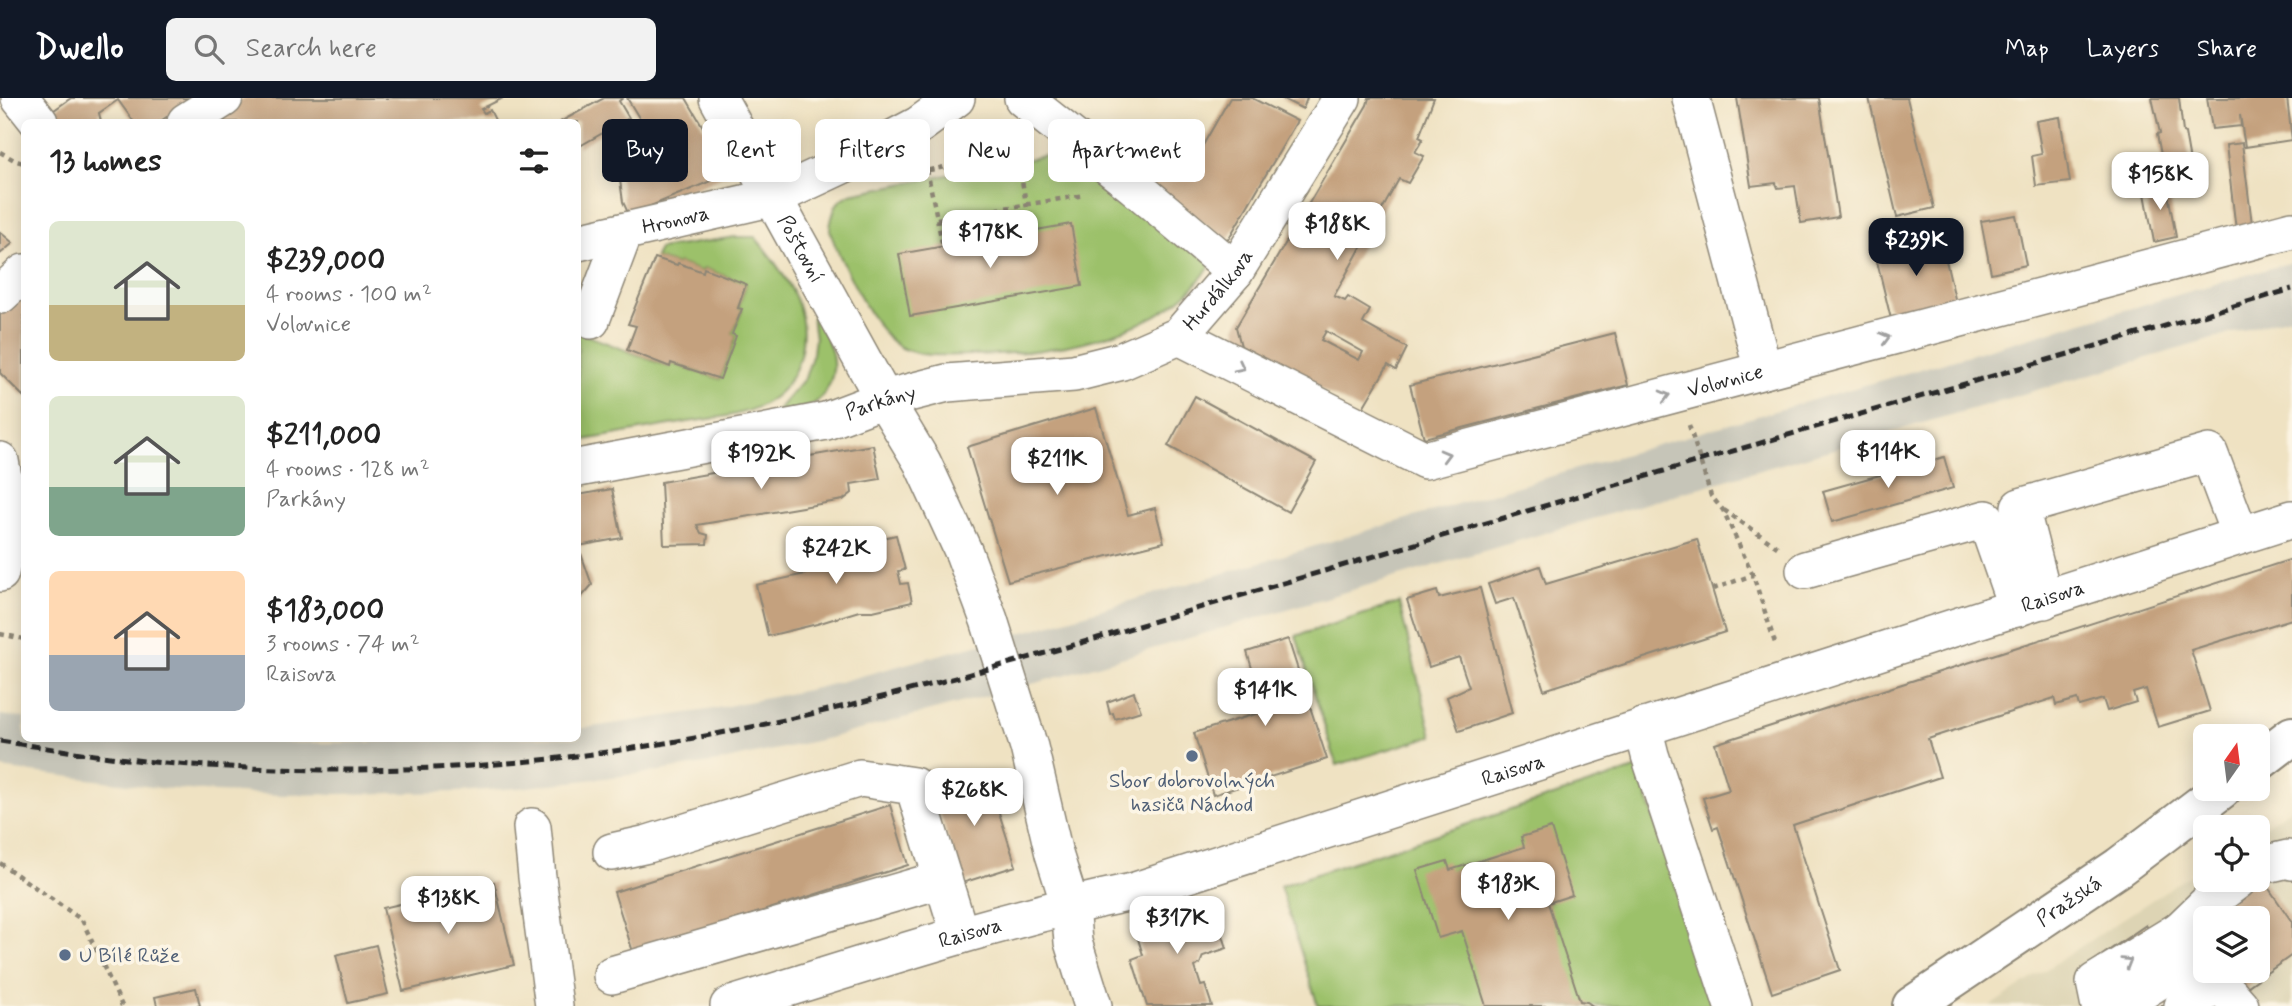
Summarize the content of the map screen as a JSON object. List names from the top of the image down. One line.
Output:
{"streets":{"main road":["Pražská"],"street":["Hronova","Poštovní","Hurdálkova","Volovnice","Parkány","Raisova"]},"crossings":[["Hronova","Poštovní"],["Poštovní","Parkány"],["Poštovní","Raisova"],["Hurdálkova","Volovnice"],["Hurdálkova","Parkány"],["Volovnice","Parkány"]],"one_way":["Volovnice"],"places":["Sbor dobrovolných hasičů Náchod","U Bílé Růže"],"north":"top","page":{"header":"Dwello","search":"Search here","nav":["Map","Layers","Share"],"chip":["Buy","Rent","Filters","New","Apartment"],"heading":"13 homes","price":["$158K","$188K","$178K","$239K","$114K","$192K","$211K","$242K","$141K","$268K","$183K","$138K","$317K"],"list":[{"name":"$239,000","note":"4 rooms · 100 m² · Volovnice"},{"name":"$211,000","note":"4 rooms · 128 m² · Parkány"},{"name":"$183,000","note":"3 rooms · 74 m² · Raisova"}]}}
